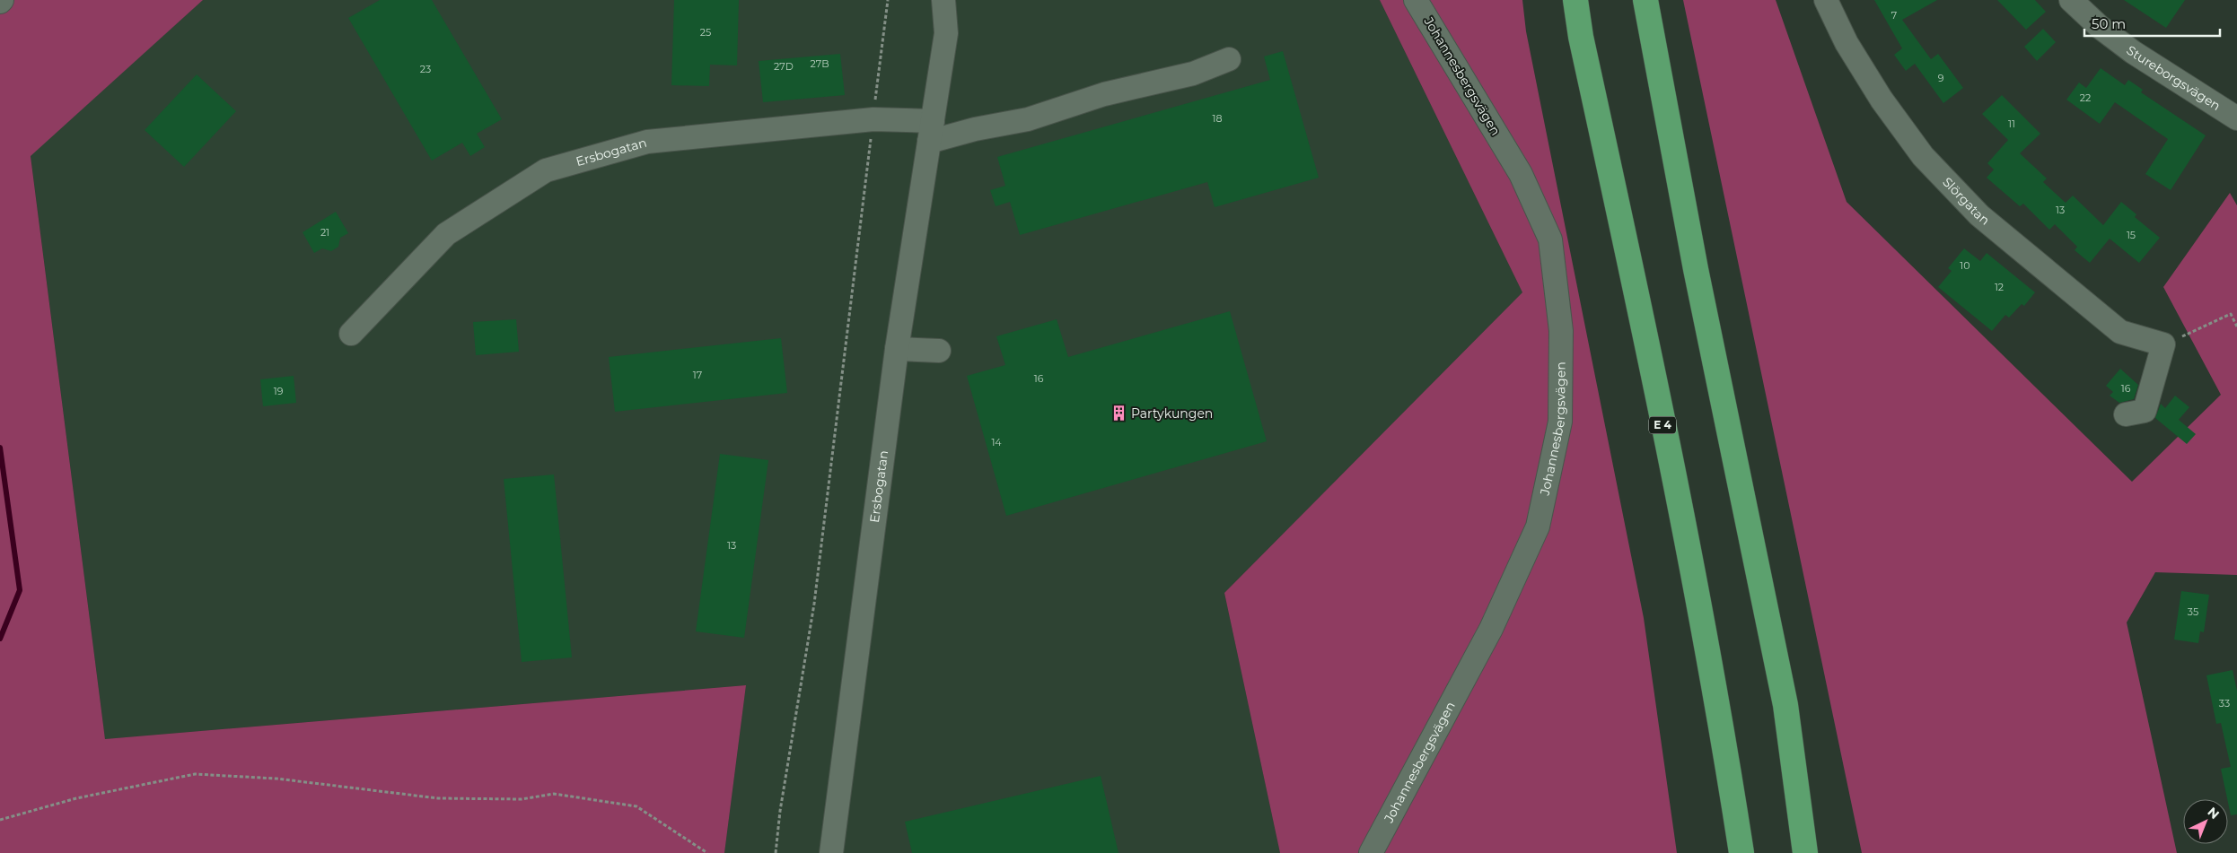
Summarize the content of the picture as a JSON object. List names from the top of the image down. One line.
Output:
{"streets":{"highway":["E 4"],"street":["Johannesbergsvägen","Stureborgsvägen","Ersbogatan","Slörgatan"]},"places":{"building":["Partykungen"]},"house_numbers":["7","25","27B","27D","23","9","22","18","11","13","21","15","10","12","17","16","16","19","14","13","35","33"],"scale_bar":"50 m","north":"top right"}
